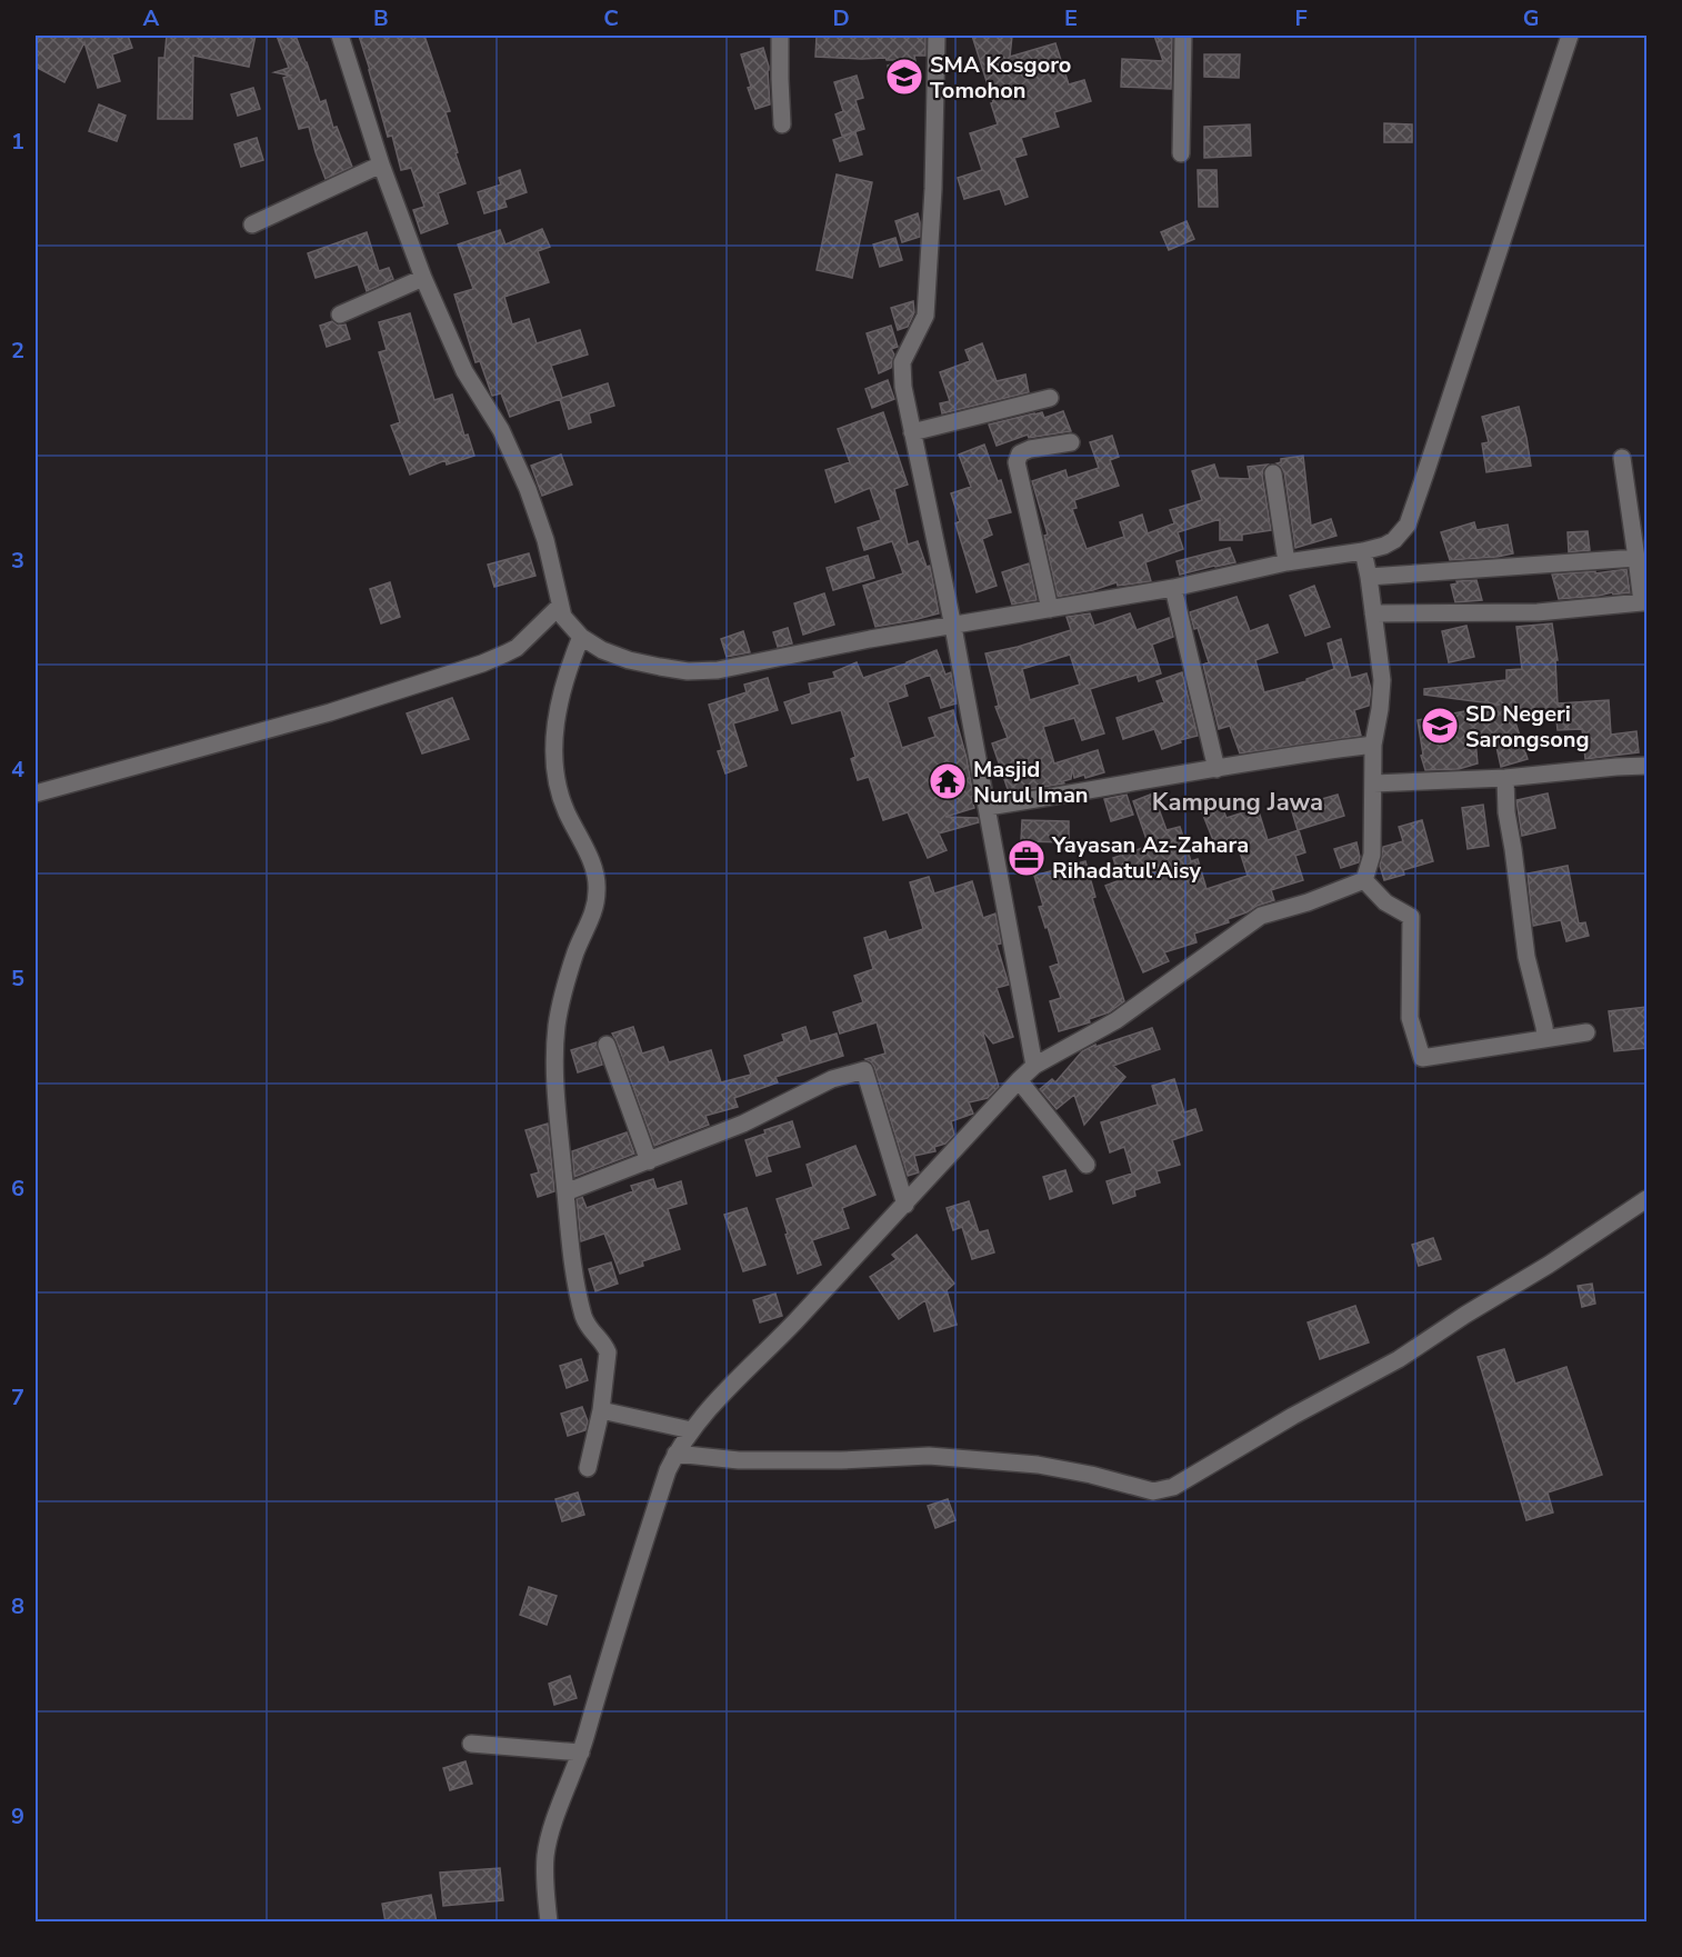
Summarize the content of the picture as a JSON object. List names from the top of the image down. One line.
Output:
{"districts":["Kampung Jawa"],"places":{"school or university":["SMA Kosgoro Tomohon","SD Negeri Sarongsong"],"temple":["Masjid Nurul Iman"],"office":["Yayasan Az-Zahara Rihadatul'Aisy"]},"grid":{"columns":["A","B","C","D","E","F","G"],"rows":["1","2","3","4","5","6","7","8","9"]}}
